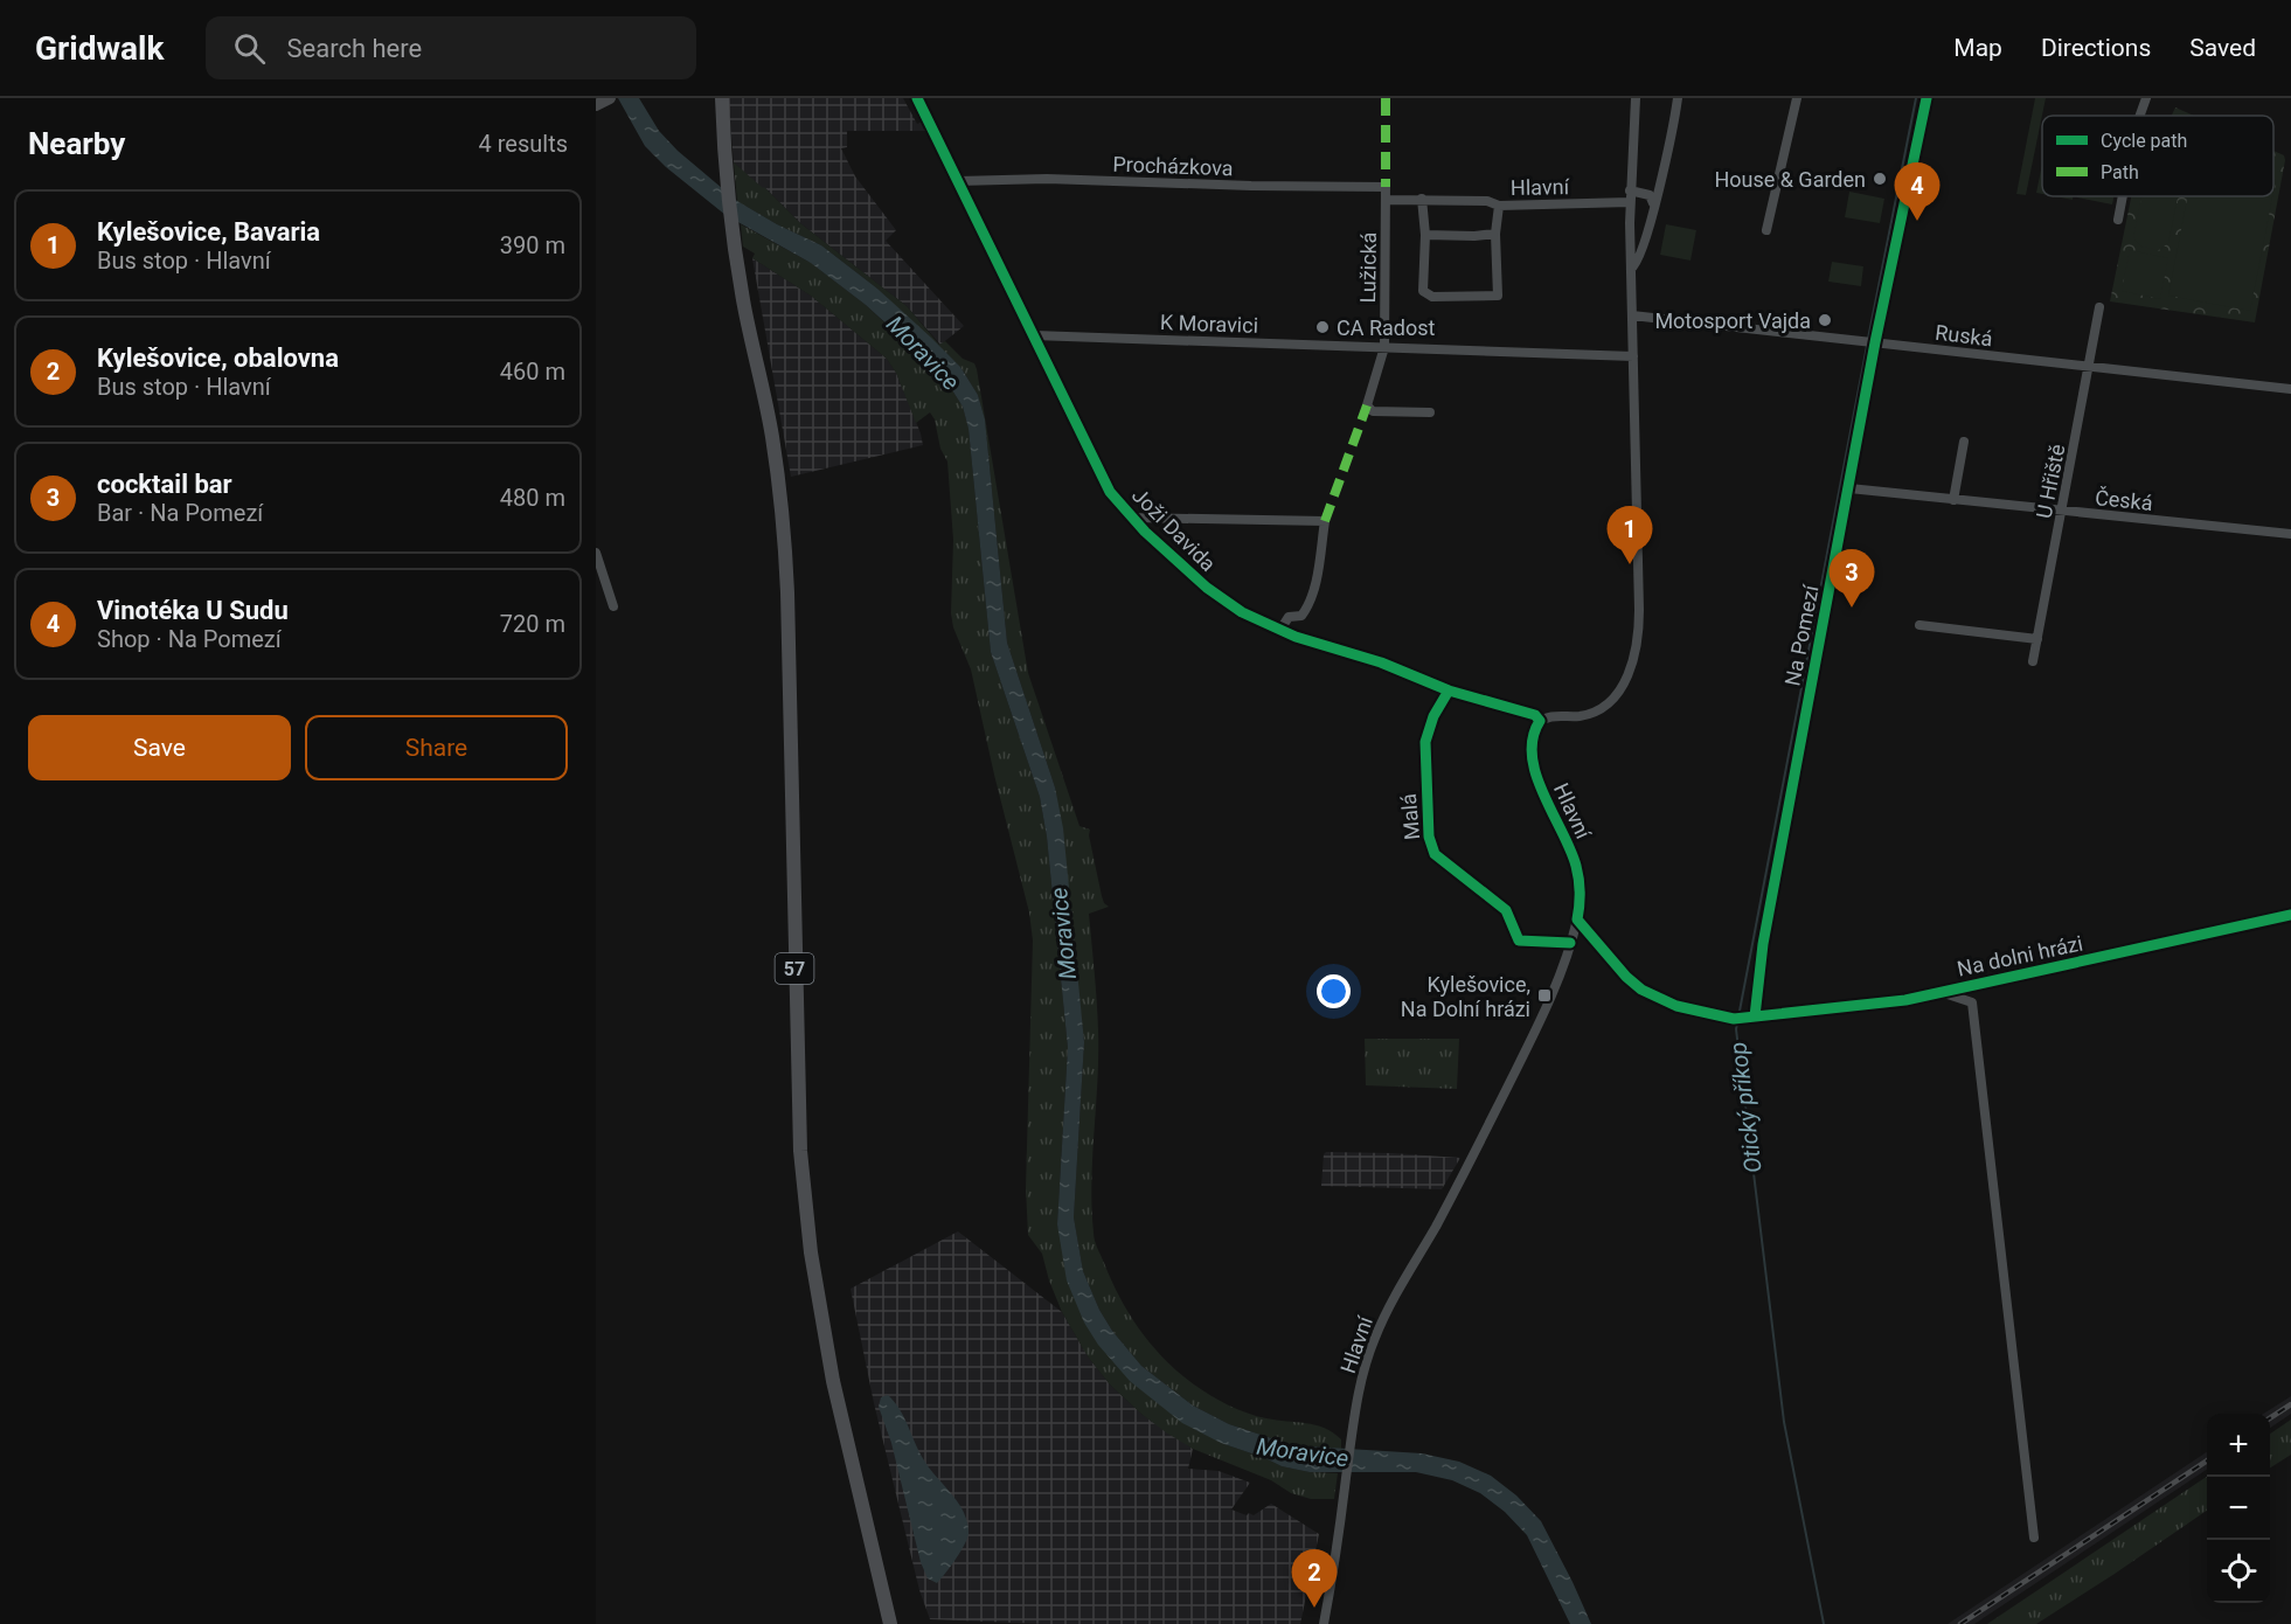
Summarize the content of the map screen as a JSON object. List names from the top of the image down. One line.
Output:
{"streets":{"main road":["57"],"street":["Procházkova","Hlavní","Lužická","K Moravici","Ruská","U Hřiště","Česká","Joži Davida","Na Pomezí","Malá","Na dolni hrázi"]},"crossings":[["Procházkova","Lužická"],["Procházkova","Joži Davida"],["Hlavní","Joži Davida"],["Hlavní","Malá"],["Hlavní","Na dolni hrázi"],["Lužická","K Moravici"],["K Moravici","Joži Davida"],["Ruská","U Hřiště"],["Ruská","Na Pomezí"],["U Hřiště","Česká"],["Česká","Na Pomezí"],["Joži Davida","Malá"],["Na Pomezí","Na dolni hrázi"]],"water":["Moravice","Otický příkop"],"places":{"other":["House & Garden","Motosport Vajda","CA Radost"],"transit":["Kylešovice, Na Dolní hrázi"]},"legend":["Cycle path","Path"],"page":{"header":"Gridwalk","search":"Search here","nav":["Map","Directions","Saved"],"heading":["Nearby","4 results"],"pins":["4","1","3","2"],"list":[{"mark":"1","name":"Kylešovice, Bavaria","note":"Bus stop · Hlavní","value":"390 m"},{"mark":"2","name":"Kylešovice, obalovna","note":"Bus stop · Hlavní","value":"460 m"},{"mark":"3","name":"cocktail bar","note":"Bar · Na Pomezí","value":"480 m"},{"mark":"4","name":"Vinotéka U Sudu","note":"Shop · Na Pomezí","value":"720 m"}],"buttons":["Save","Share"],"map_buttons":["+","−"]}}
